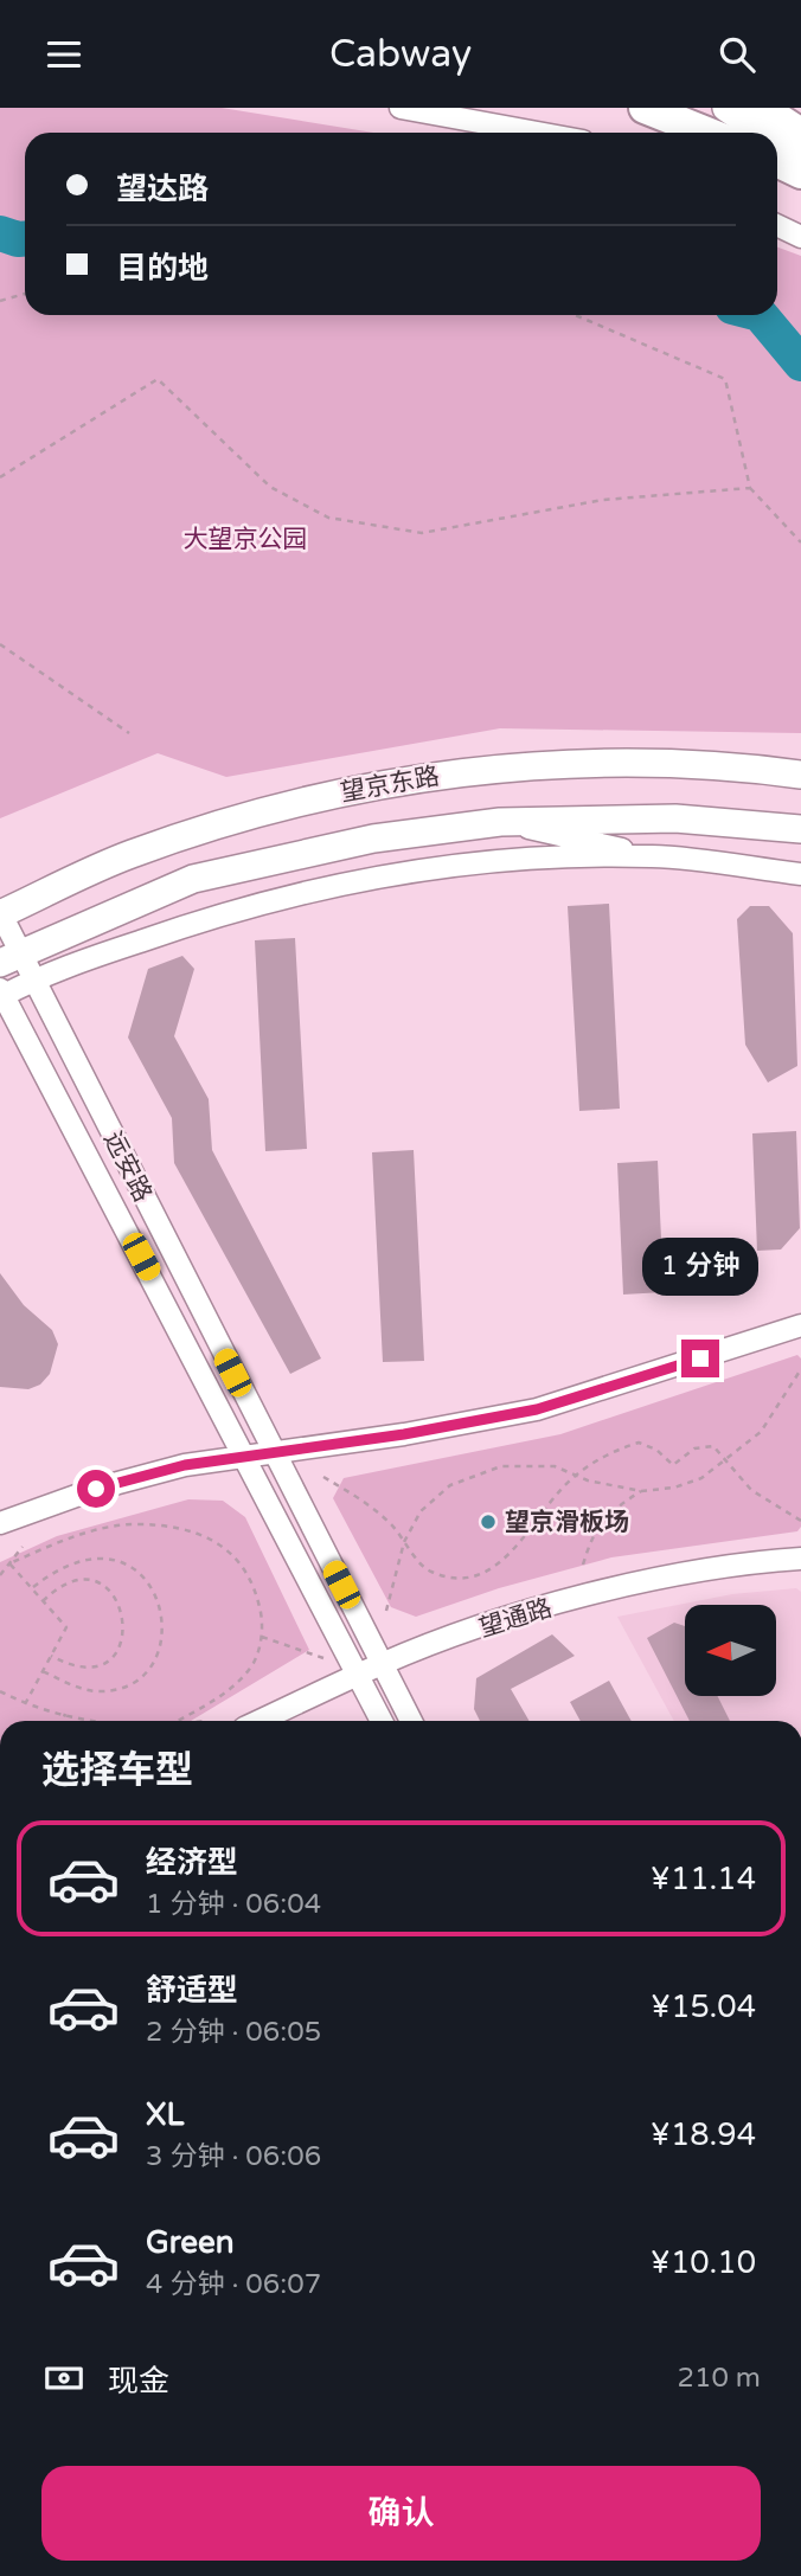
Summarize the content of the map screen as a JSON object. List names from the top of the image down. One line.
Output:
{"streets":{"main road":["望京东路"],"street":["远安路","望通路"]},"crossings":[["望京东路","远安路"],["远安路","望通路"]],"parks":["大望京公园"],"places":["望京滑板场"],"north":"left","page":{"header":"Cabway","banner":["望达路","目的地"],"bubble":"1 分钟","heading":"选择车型","list":[{"name":"经济型","note":"1 分钟 · 06:04","value":"¥11.14"},{"name":"舒适型","note":"2 分钟 · 06:05","value":"¥15.04"},{"name":"XL","note":"3 分钟 · 06:06","value":"¥18.94"},{"name":"Green","note":"4 分钟 · 06:07","value":"¥10.10"}],"pay":["现金","210 m"],"buttons":"确认"}}
